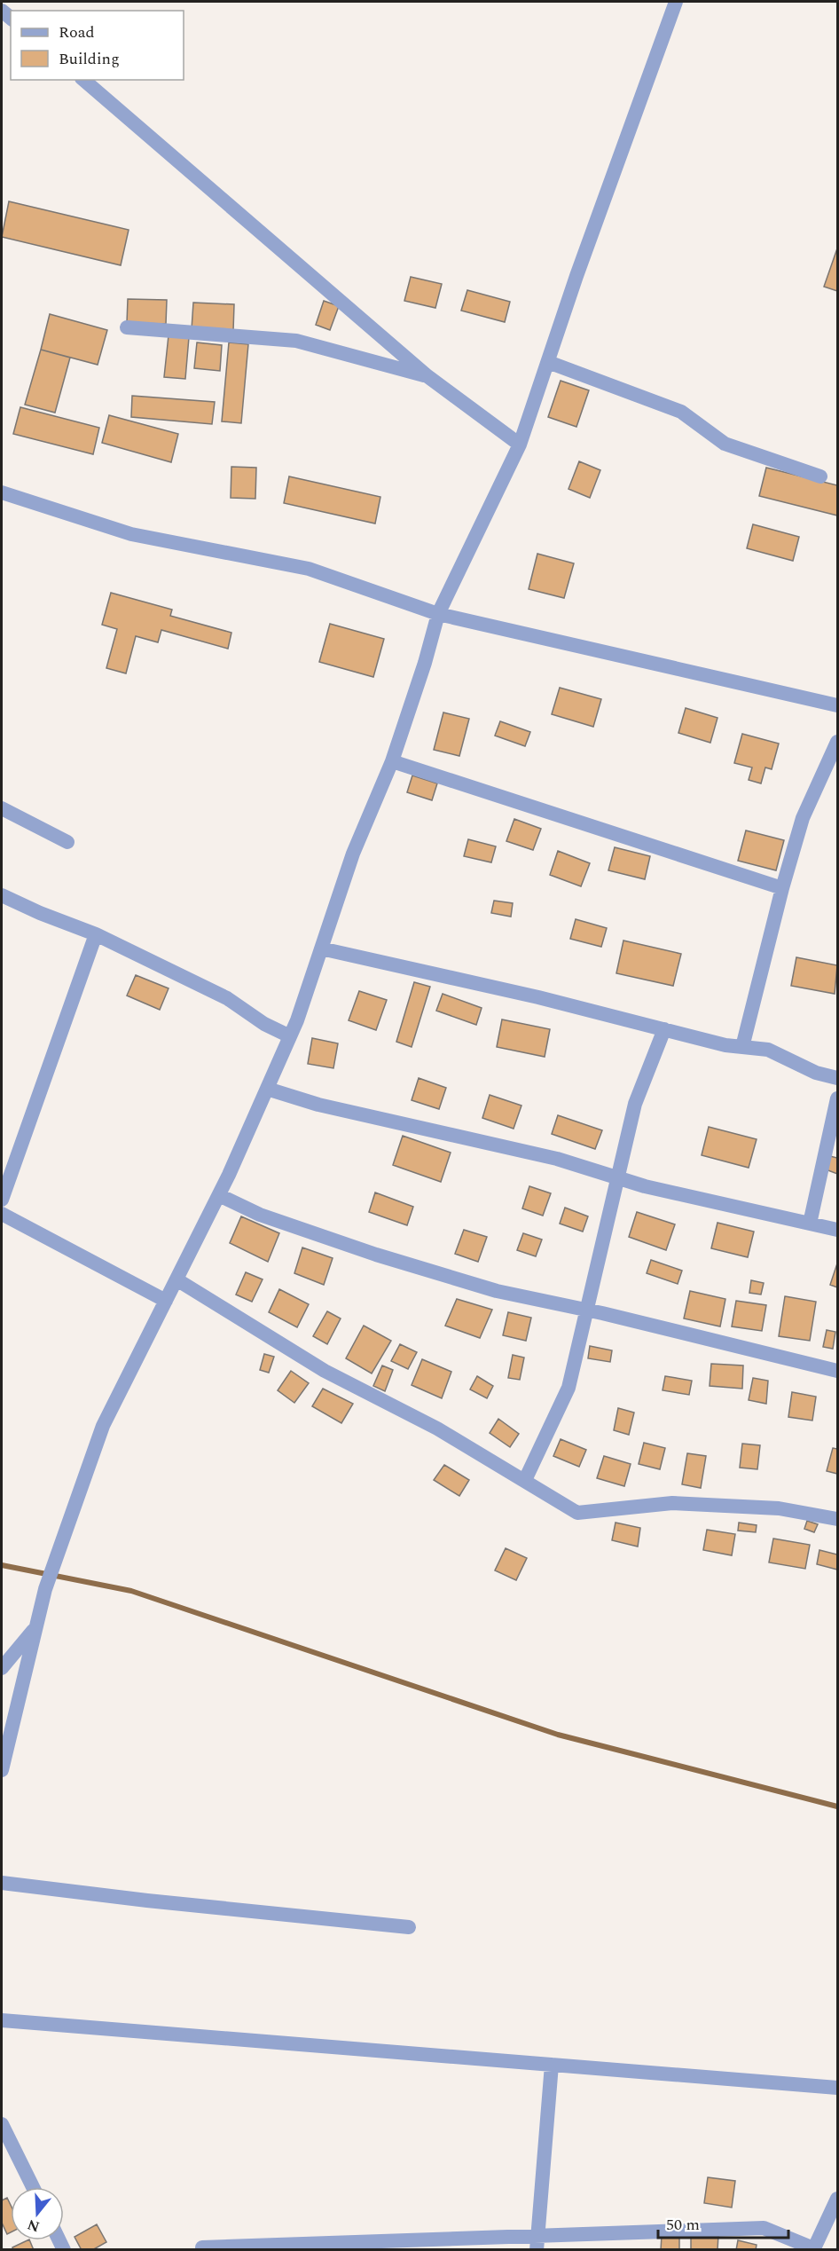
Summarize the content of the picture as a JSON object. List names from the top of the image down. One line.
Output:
{"legend":["Road","Building"],"scale_bar":"50 m","north":"bottom"}
